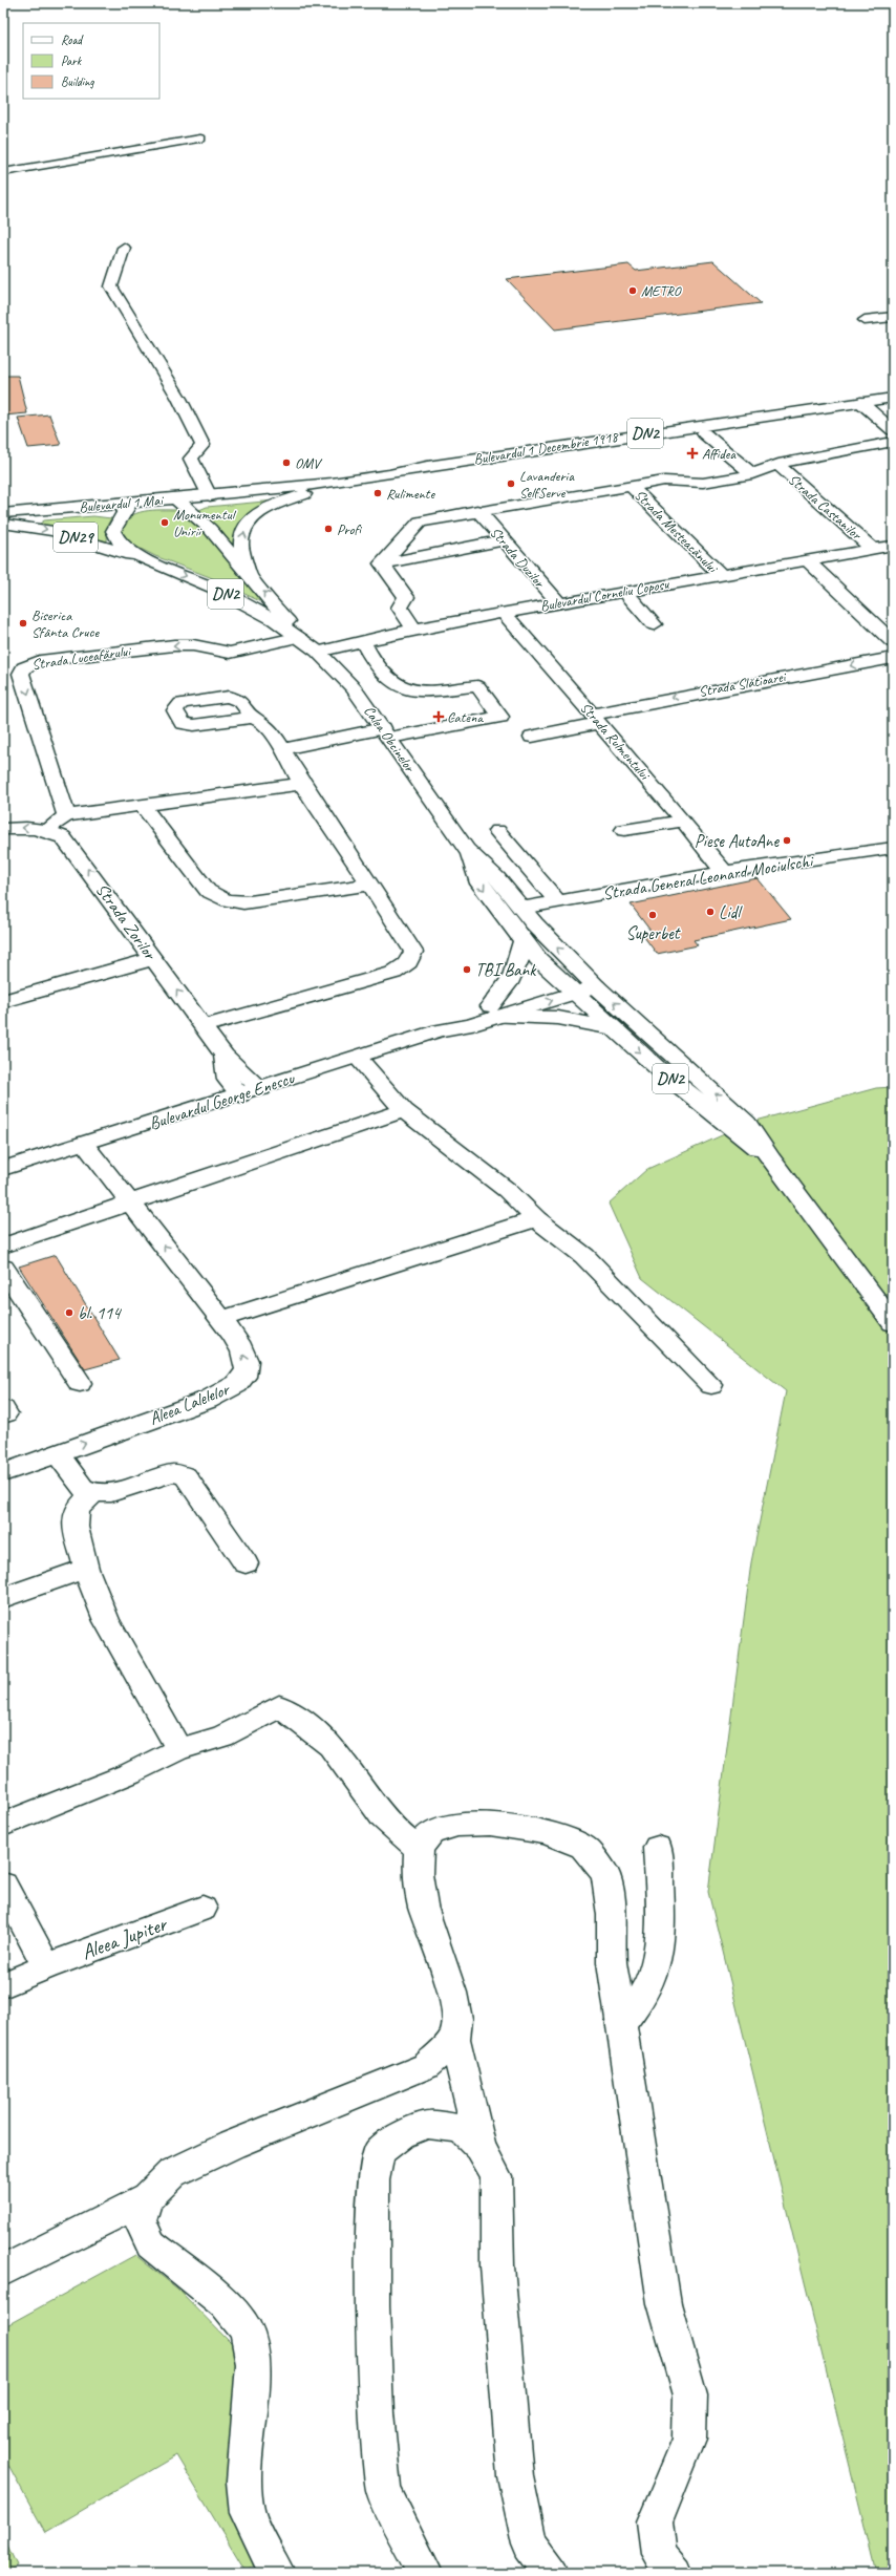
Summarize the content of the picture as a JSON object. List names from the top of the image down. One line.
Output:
{"streets":{"street":["DN2","Bulevardul 1 Decembrie 1918","Bulevardul 1 Mai","Strada Castanilor","Strada Mesteacănului","DN29","Strada Duzilor","Bulevardul Corneliu Coposu","Strada Luceafărului","Strada Slătioarei","Calea Obcinelor","Strada Rulmentului","Strada General Leonard Mociulschi","Strada Zorilor","Bulevardul George Enescu","Aleea Lalelelor","Aleea Jupiter"]},"crossings":[["DN2","Bulevardul 1 Decembrie 1918"],["DN2","Bulevardul 1 Mai"],["DN2","Calea Obcinelor"],["DN2","Bulevardul George Enescu"],["Bulevardul 1 Decembrie 1918","Bulevardul 1 Mai"],["Bulevardul 1 Mai","Calea Obcinelor"],["Strada Castanilor","Bulevardul Corneliu Coposu"],["Strada Mesteacănului","Bulevardul Corneliu Coposu"],["DN29","Calea Obcinelor"],["Strada Duzilor","Bulevardul Corneliu Coposu"],["Bulevardul Corneliu Coposu","Calea Obcinelor"],["Bulevardul Corneliu Coposu","Strada Rulmentului"],["Strada Luceafărului","Calea Obcinelor"],["Strada Slătioarei","Strada Rulmentului"],["Calea Obcinelor","Strada General Leonard Mociulschi"],["Calea Obcinelor","Bulevardul George Enescu"],["Strada Rulmentului","Strada General Leonard Mociulschi"],["Strada Zorilor","Bulevardul George Enescu"],["Bulevardul George Enescu","Aleea Lalelelor"]],"one_way":["Strada Slătioarei","Strada Zorilor"],"places":{"other":["METRO","OMV","Lavanderia SelfServe","Rulimente","Monumentul Unirii","Profi","Biserica Sfânta Cruce","Piese AutoAne","Lidl","Superbet","TBI Bank","bl. 114"],"health":["Affidea","Catena"]},"legend":["Road","Park","Building"]}
